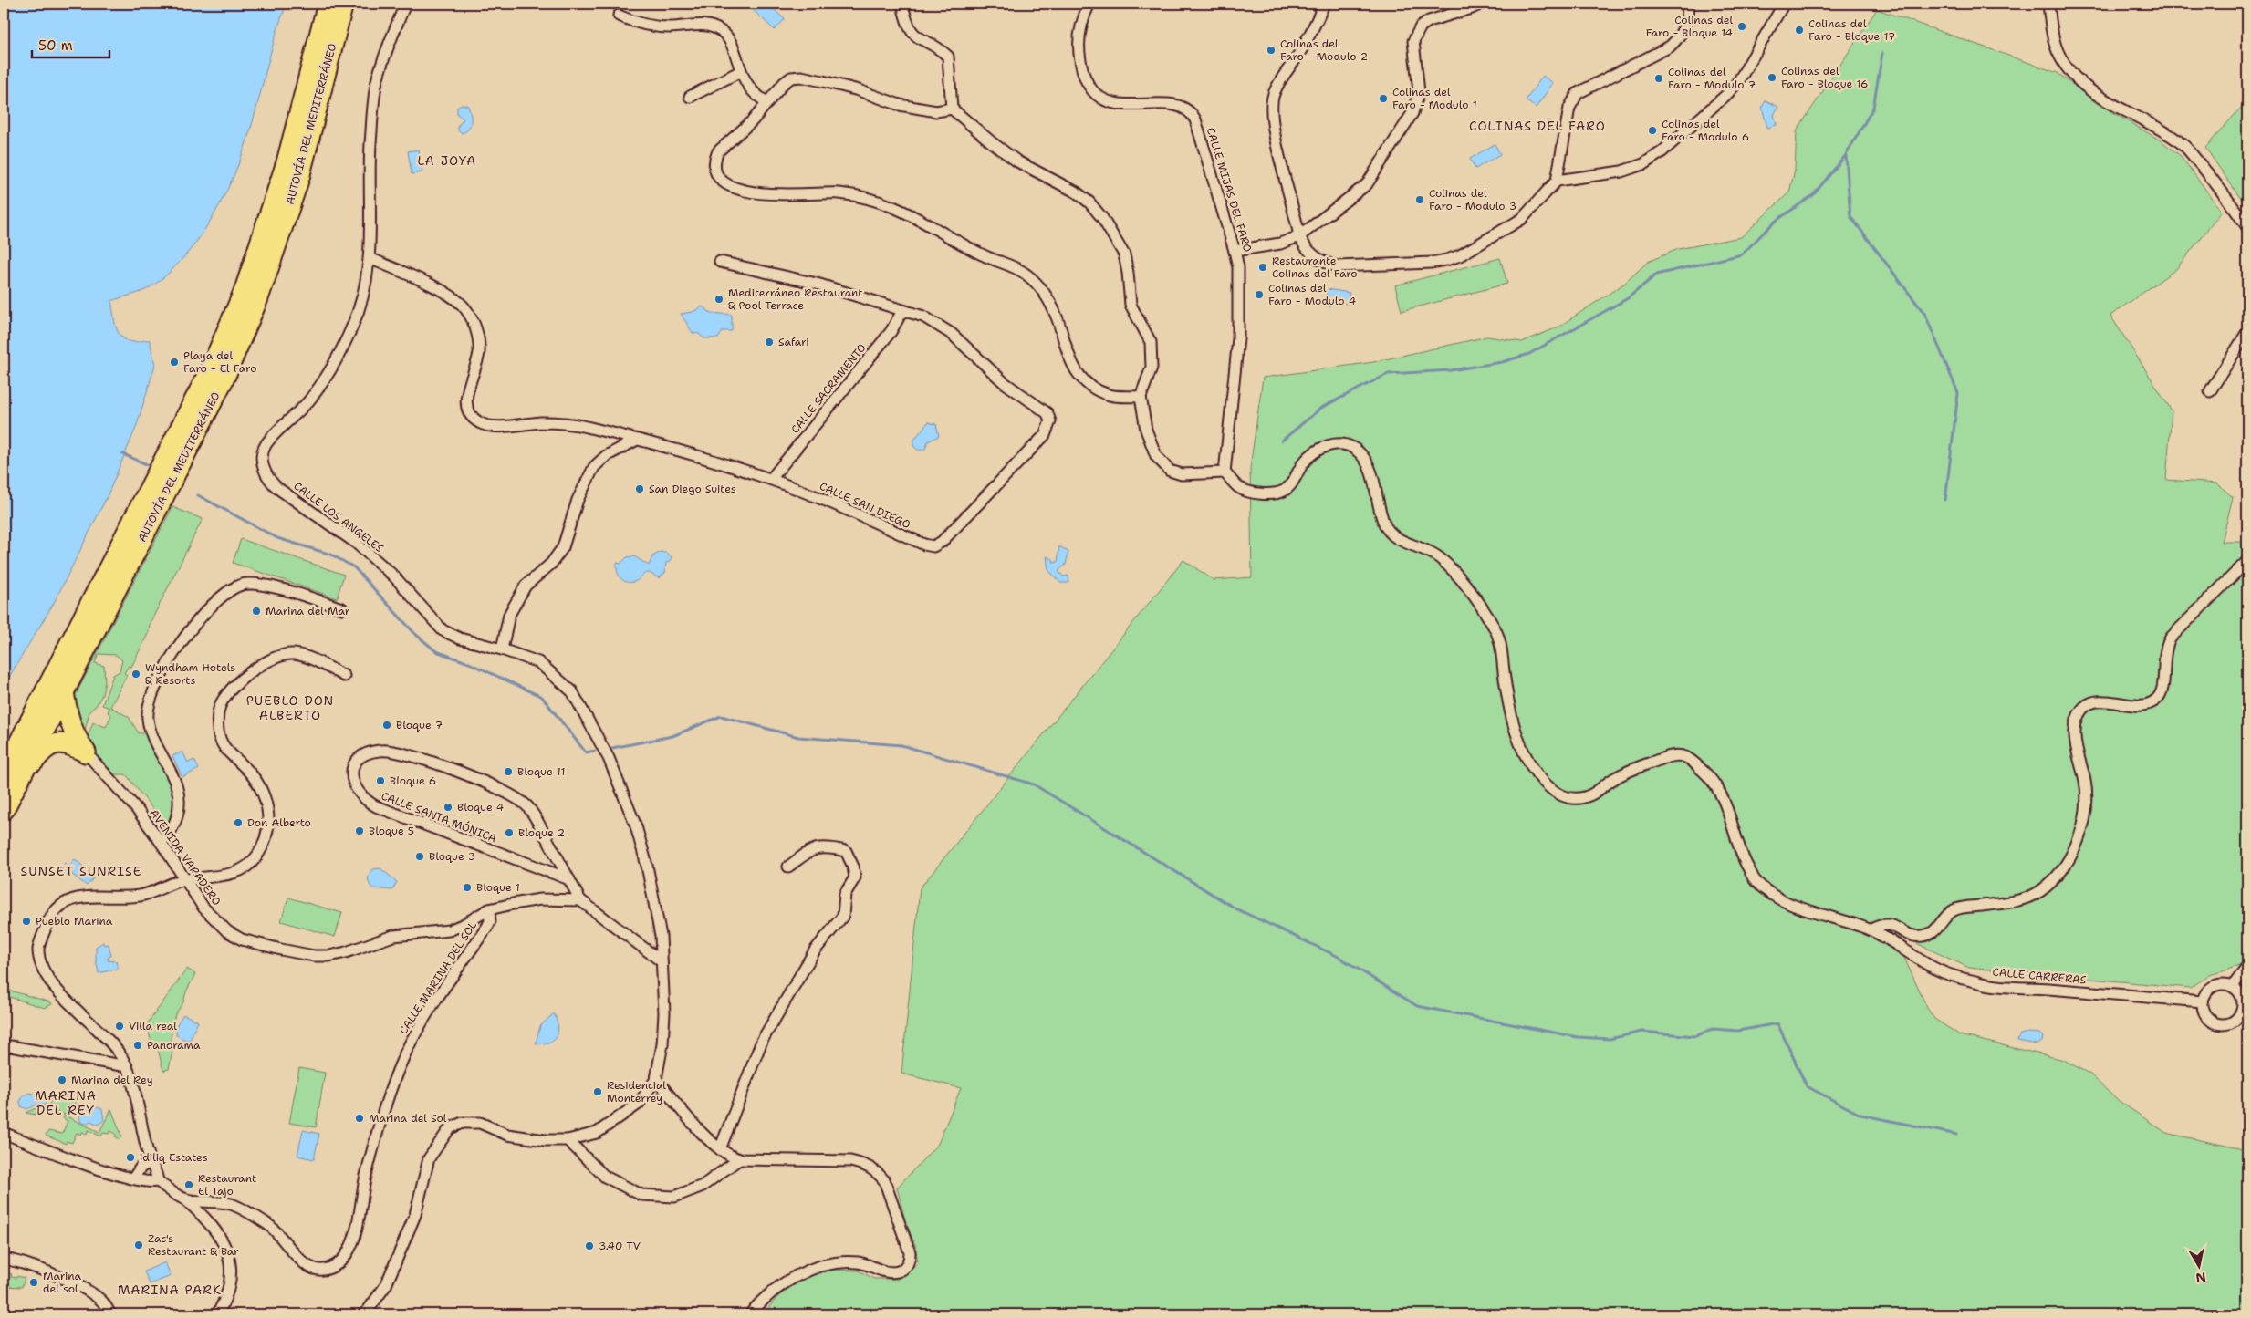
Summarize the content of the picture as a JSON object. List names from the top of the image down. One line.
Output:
{"streets":{"highway":["AUTOVÍA DEL MEDITERRÁNEO"],"street":["CALLE MIJAS DEL FARO","CALLE SACRAMENTO","CALLE SAN DIEGO","CALLE LOS ANGELES","CALLE SANTA MÓNICA","AVENIDA VARADERO","CALLE CARRERAS","CALLE MARINA DEL SOL"]},"crossings":[["CALLE MIJAS DEL FARO","CALLE CARRERAS"],["CALLE SACRAMENTO","CALLE SAN DIEGO"],["CALLE SAN DIEGO","CALLE LOS ANGELES"],["CALLE SANTA MÓNICA","AVENIDA VARADERO"],["AVENIDA VARADERO","CALLE MARINA DEL SOL"]],"districts":["COLINAS DEL FARO","LA JOYA","PUEBLO DON ALBERTO","SUNSET SUNRISE","MARINA DEL REY","MARINA PARK"],"places":["Colinas del Faro - Bloque 14","Colinas del Faro - Bloque 17","Colinas del Faro - Modulo 2","Colinas del Faro - Bloque 16","Colinas del Faro - Modulo 7","Colinas del Faro - Modulo 1","Colinas del Faro - Modulo 6","Colinas del Faro - Modulo 3","Restaurante Colinas del Faro","Colinas del Faro - Modulo 4","Mediterráneo Restaurant & Pool Terrace","Safari","Playa del Faro - El Faro","San Diego Suites","Marina del Mar","Wyndham Hotels & Resorts","Bloque 7","Bloque 11","Bloque 6","Bloque 4","Don Alberto","Bloque 5","Bloque 2","Bloque 3","Bloque 1","Pueblo Marina","Villa real","Panorama","Marina del Rey","Residencial Monterrey","Marina del Sol","idiliq Estates","Restaurant El Tajo","Zac's Restaurant & Bar","3.40 TV","Marina del sol"],"scale_bar":"50 m","north":"bottom"}
